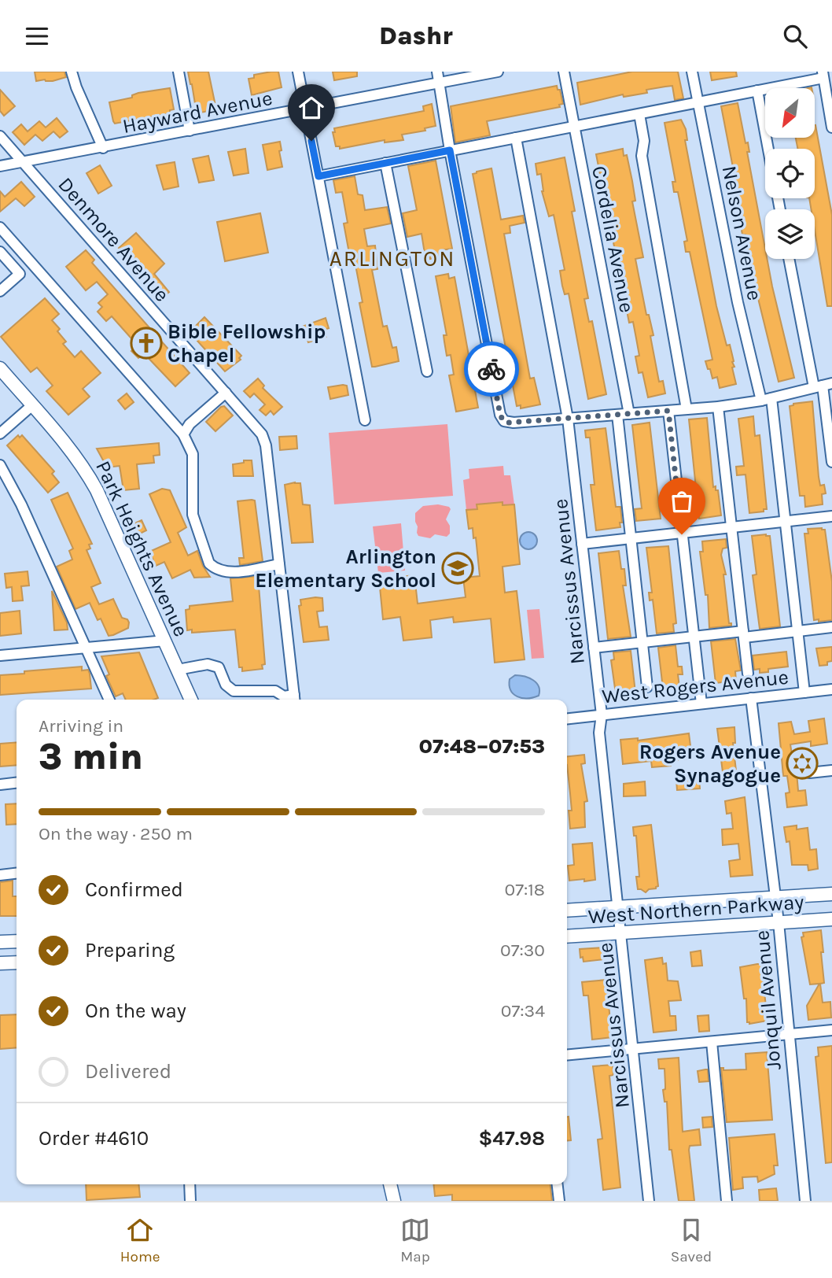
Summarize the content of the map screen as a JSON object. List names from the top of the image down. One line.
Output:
{"streets":{"main road":["Park Heights Avenue","West Northern Parkway"],"street":["Hayward Avenue","Nelson Avenue","Denmore Avenue","Cordelia Avenue","Narcissus Avenue","West Rogers Avenue","Jonquil Avenue"]},"crossings":[["Hayward Avenue","Denmore Avenue"],["Nelson Avenue","West Rogers Avenue"],["Narcissus Avenue","West Rogers Avenue"],["Narcissus Avenue","West Northern Parkway"],["West Rogers Avenue","Jonquil Avenue"],["West Northern Parkway","Jonquil Avenue"]],"districts":["ARLINGTON"],"places":{"church":["Bible Fellowship Chapel"],"school or university":["Arlington Elementary School"],"synagogue":["Rogers Avenue Synagogue"]},"north":"bottom left","page":{"header":"Dashr","heading":["3 min","Arriving in","07:48–07:53"],"panel":["Order #4610","$47.98"],"bar":"On the way · 250 m","list":[["Confirmed","07:18"],["Preparing","07:30"],["On the way","07:34"],"Delivered"],"tabs":["Home","Map","Saved"]}}
